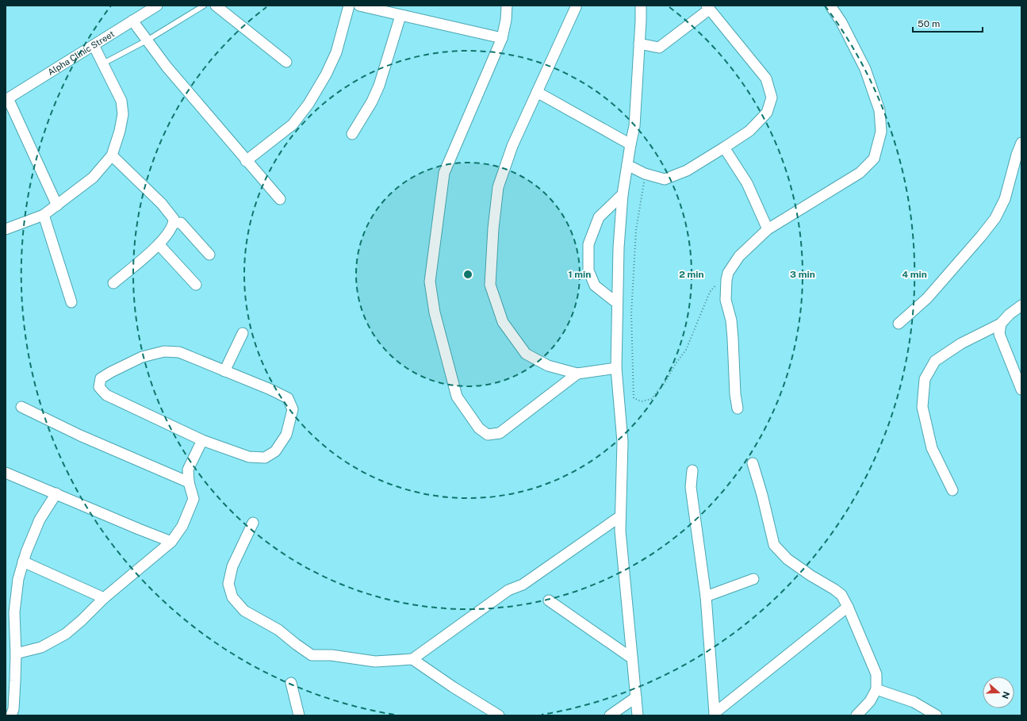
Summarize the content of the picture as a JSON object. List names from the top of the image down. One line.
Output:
{"streets":{"street":["Alpha Clinic Street"]},"scale_bar":"50 m","north":"right","rings":["1 min","2 min","3 min","4 min"]}
